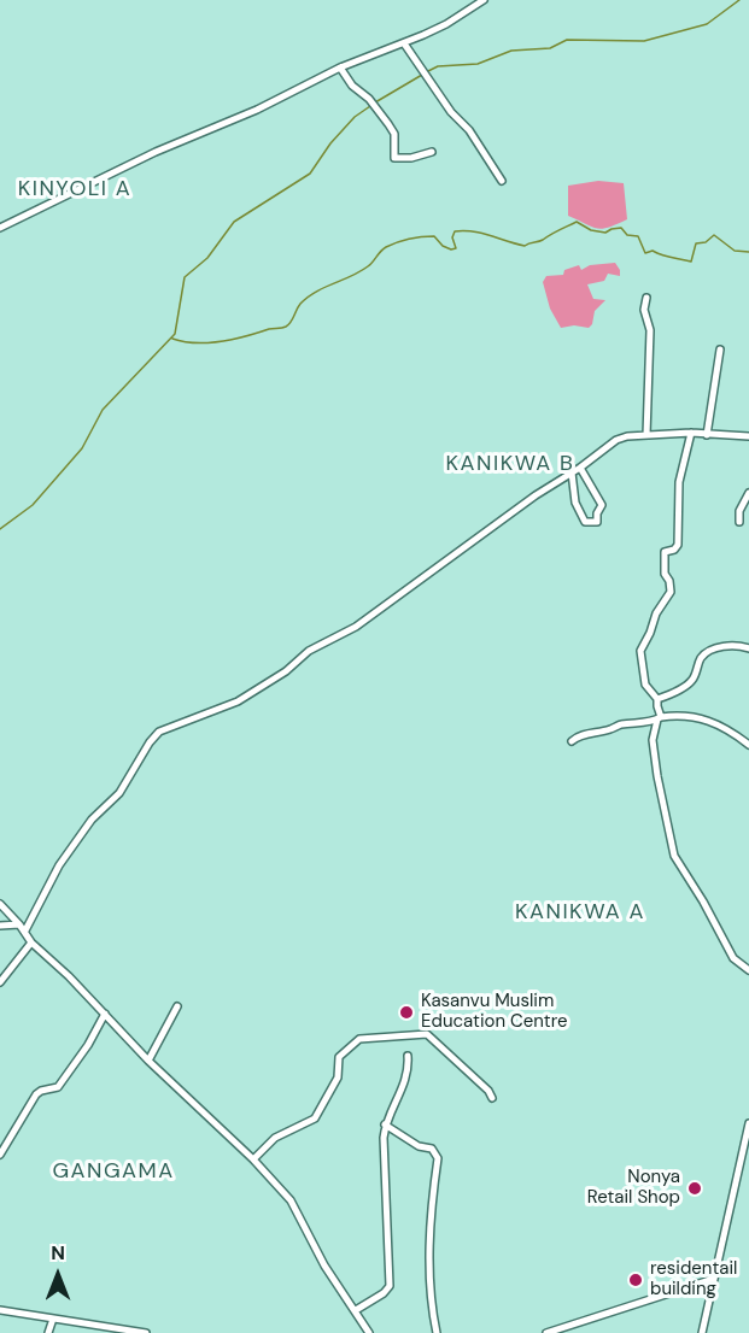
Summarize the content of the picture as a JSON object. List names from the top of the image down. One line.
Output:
{"districts":["KINYOLI A","KANIKWA B","KANIKWA A","GANGAMA"],"places":["Kasanvu Muslim Education Centre","Nonya Retail Shop","residentail building"],"north":"top"}
